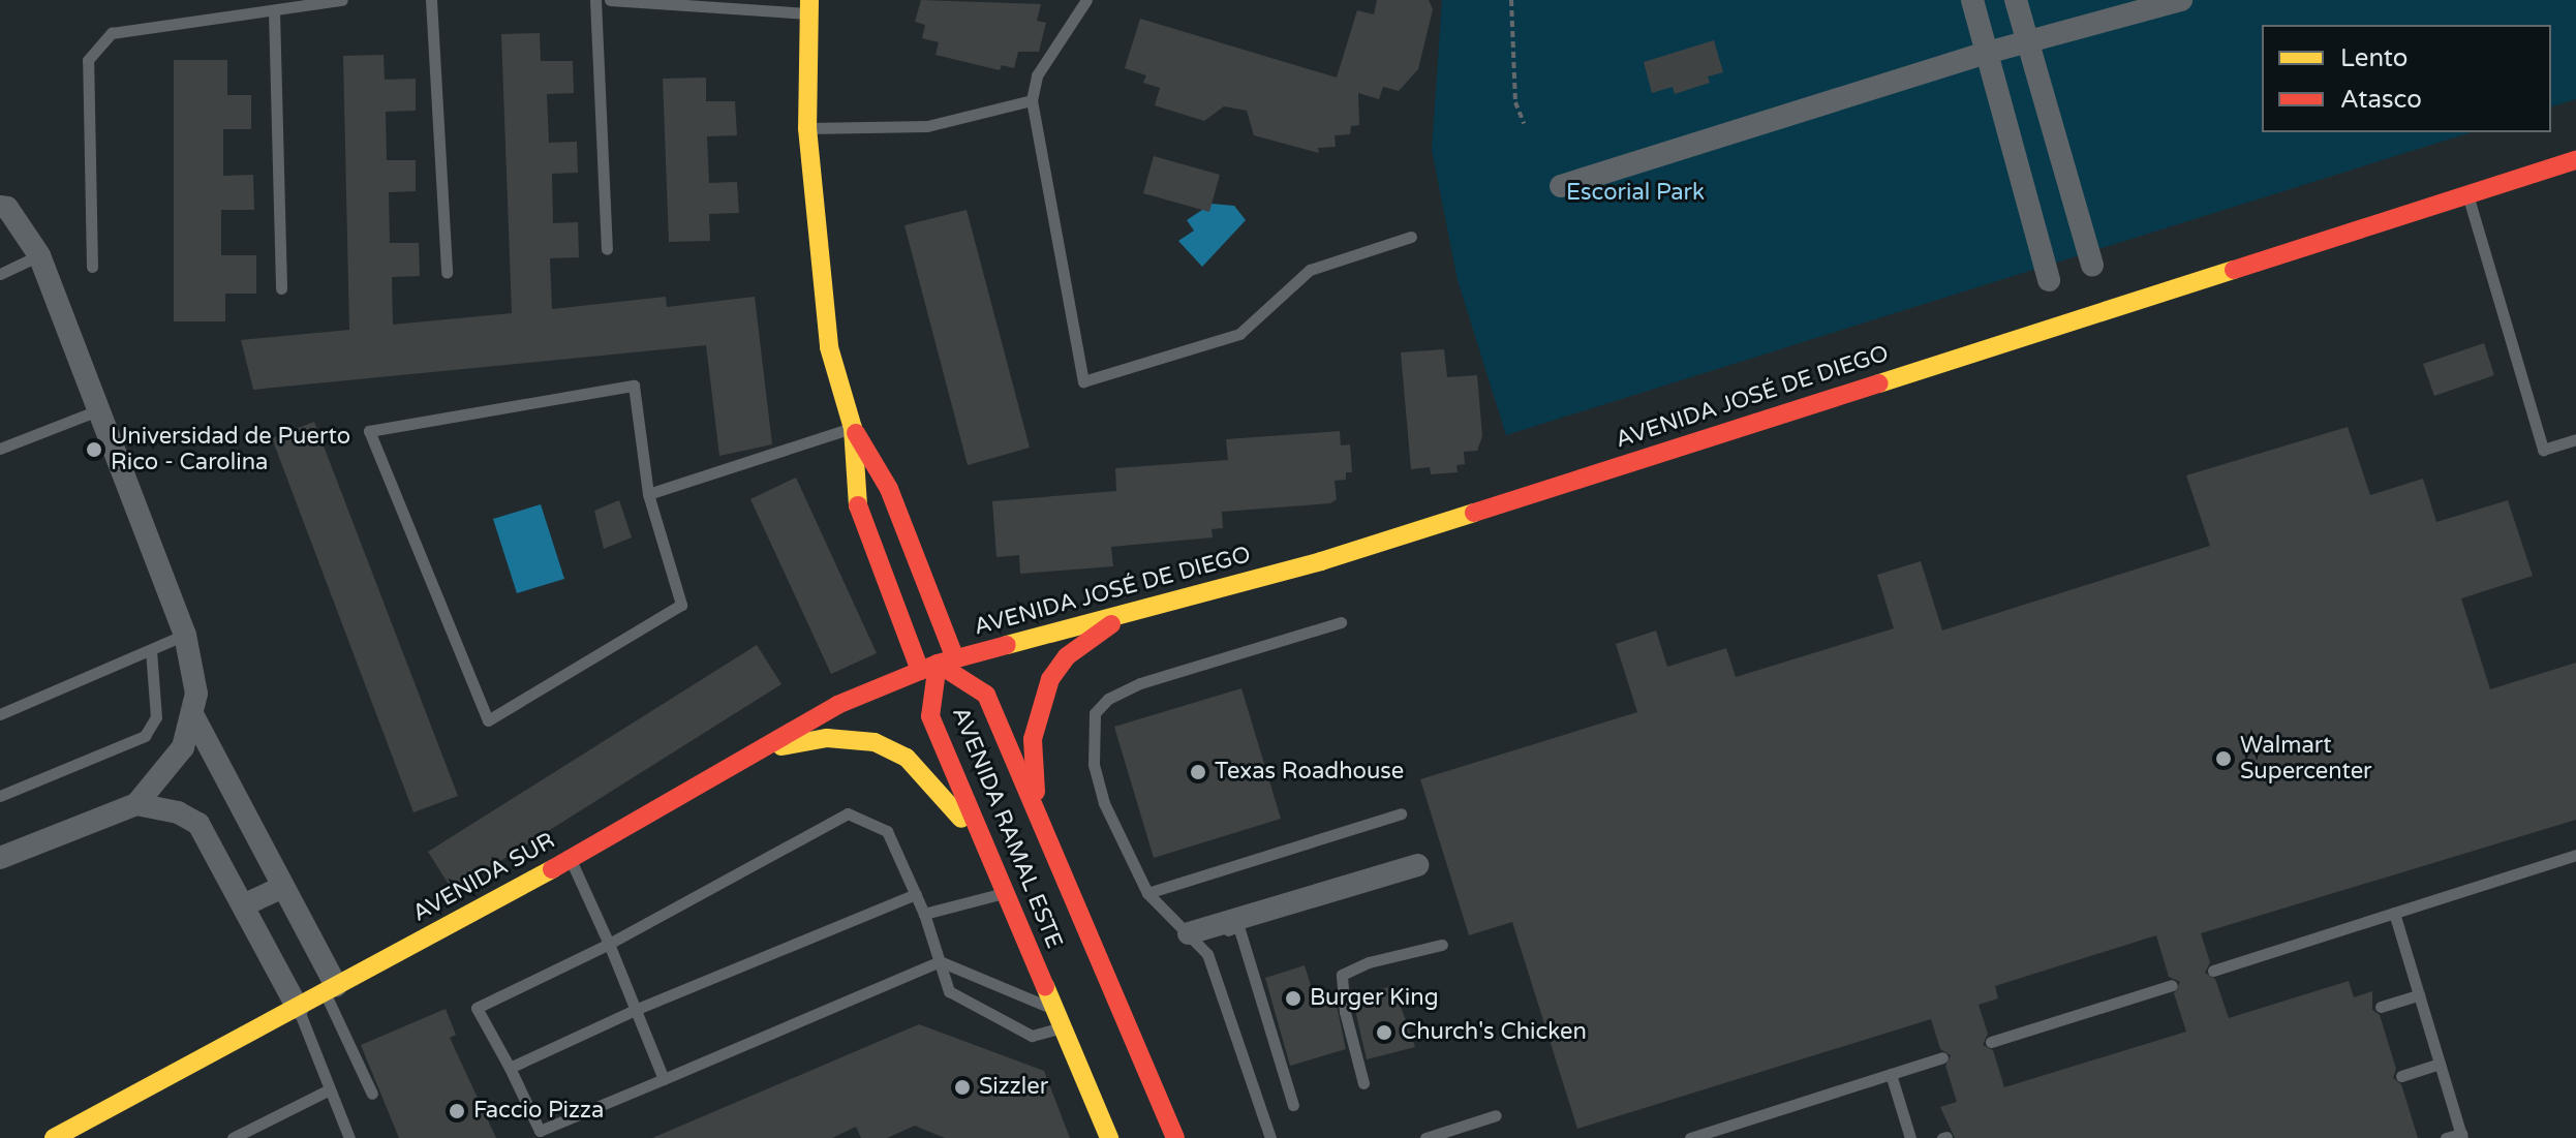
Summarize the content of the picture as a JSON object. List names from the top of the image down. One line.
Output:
{"streets":{"street":["AVENIDA JOSÉ DE DIEGO","AVENIDA RAMAL ESTE","AVENIDA SUR"]},"crossings":[["AVENIDA JOSÉ DE DIEGO","AVENIDA RAMAL ESTE"],["AVENIDA JOSÉ DE DIEGO","AVENIDA SUR"],["AVENIDA RAMAL ESTE","AVENIDA SUR"]],"parks":["Escorial Park"],"places":["Universidad de Puerto Rico - Carolina","Walmart Supercenter","Texas Roadhouse","Burger King","Church's Chicken","Sizzler","Faccio Pizza"],"legend":["Lento","Atasco"]}
